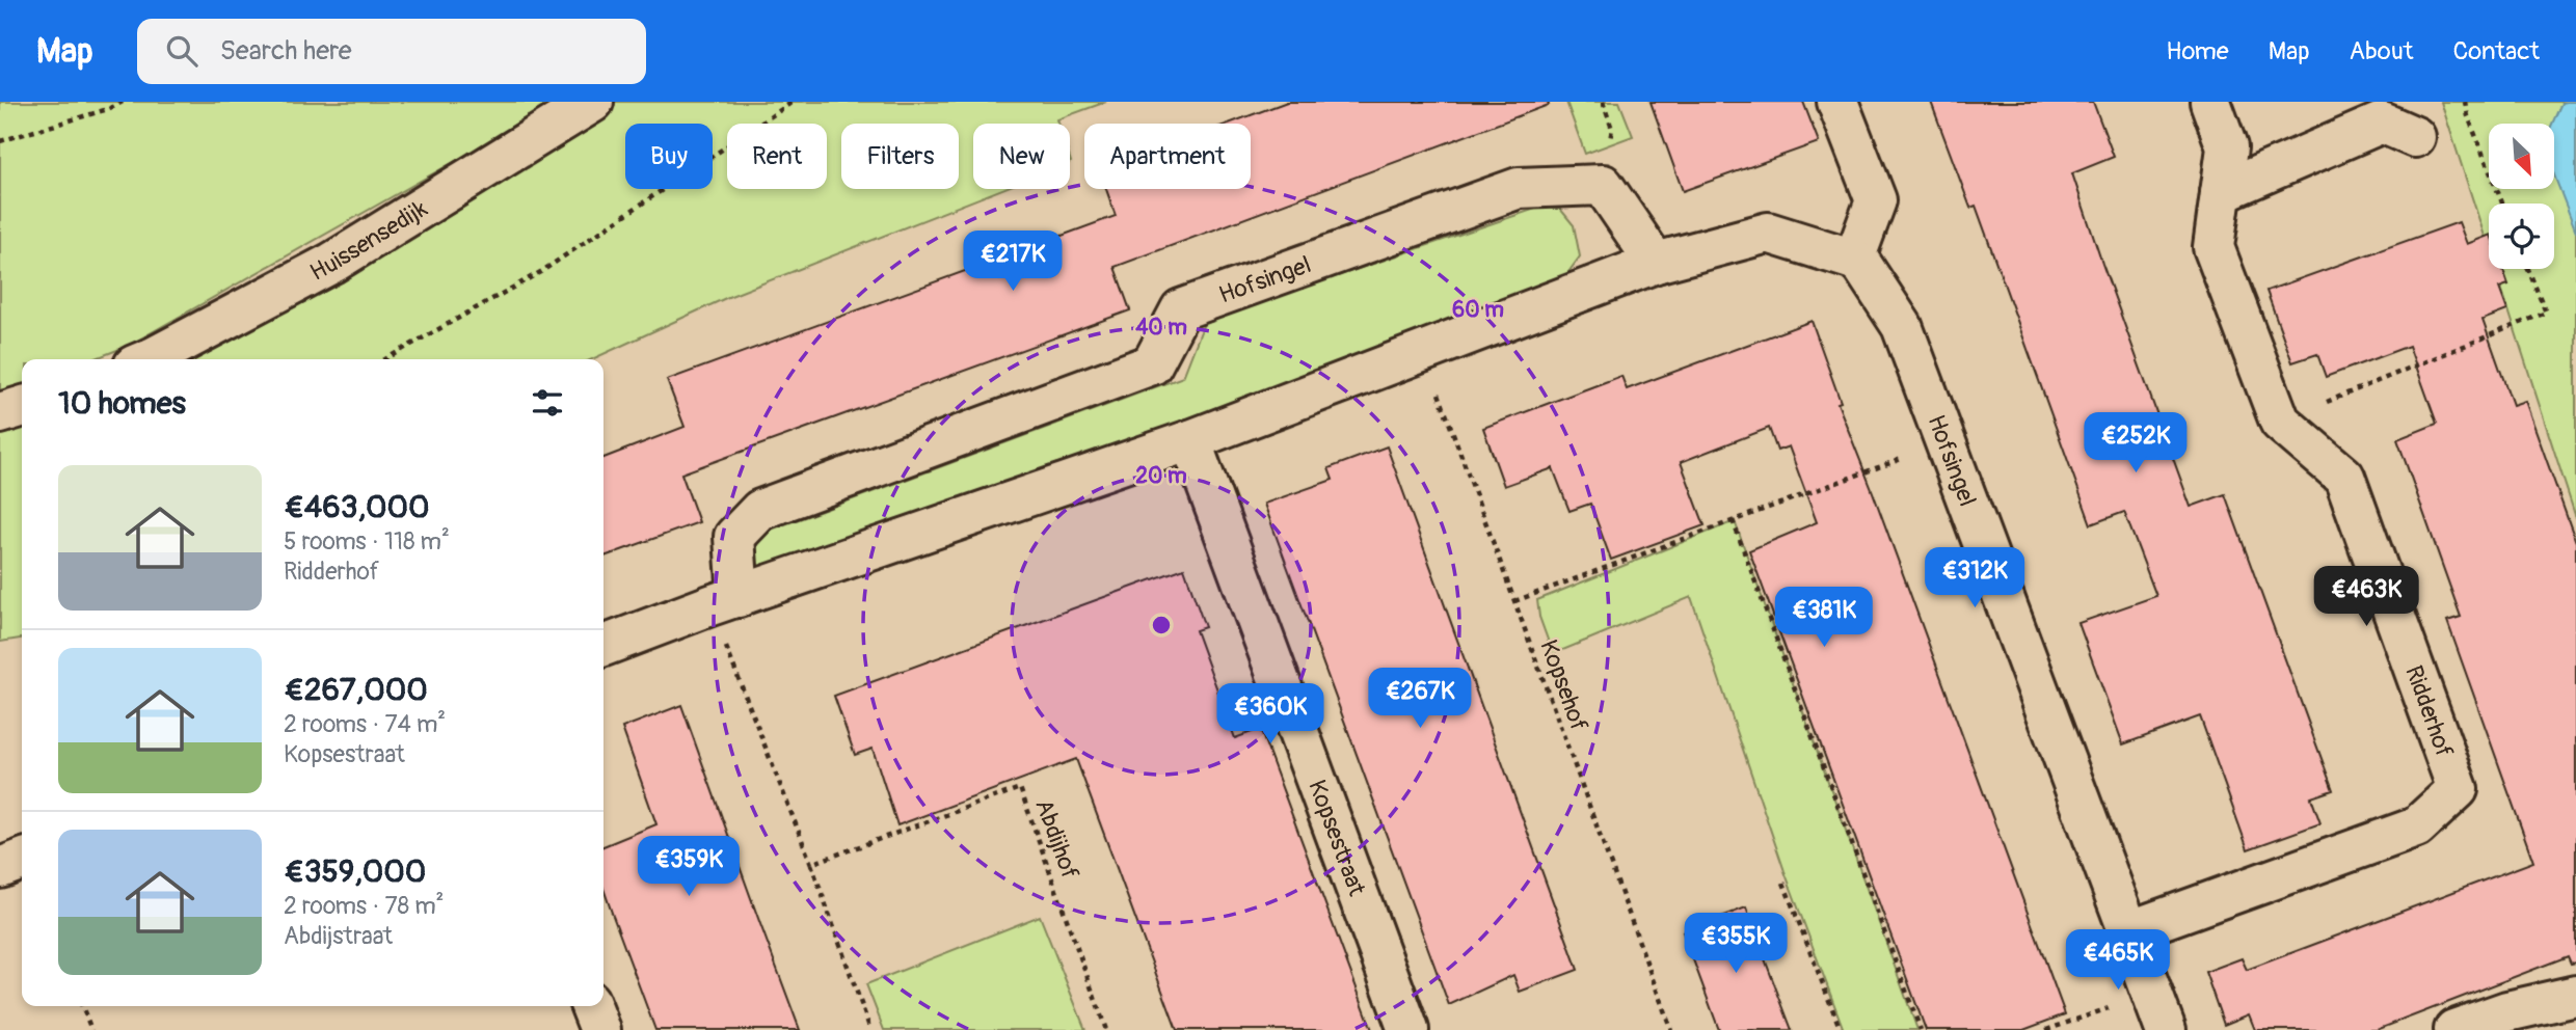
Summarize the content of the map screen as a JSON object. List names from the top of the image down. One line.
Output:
{"streets":{"street":["Huissensedijk","Hofsingel","Ridderhof","Kopsestraat"],"path":["Kopsehof","Abdijhof"]},"crossings":[["Hofsingel","Ridderhof"]],"north":"bottom right","page":{"header":"Map","search":"Search here","nav":["Home","Map","About","Contact"],"chip":["Buy","Rent","Filters","New","Apartment"],"price":["€217K","€252K","€312K","€463K","€381K","€267K","€360K","€359K","€355K","€465K"],"heading":"10 homes","list":[{"name":"€463,000","note":"5 rooms · 118 m² · Ridderhof"},{"name":"€267,000","note":"2 rooms · 74 m² · Kopsestraat"},{"name":"€359,000","note":"2 rooms · 78 m² · Abdijstraat"}]},"rings":["60 m","40 m","20 m"]}
